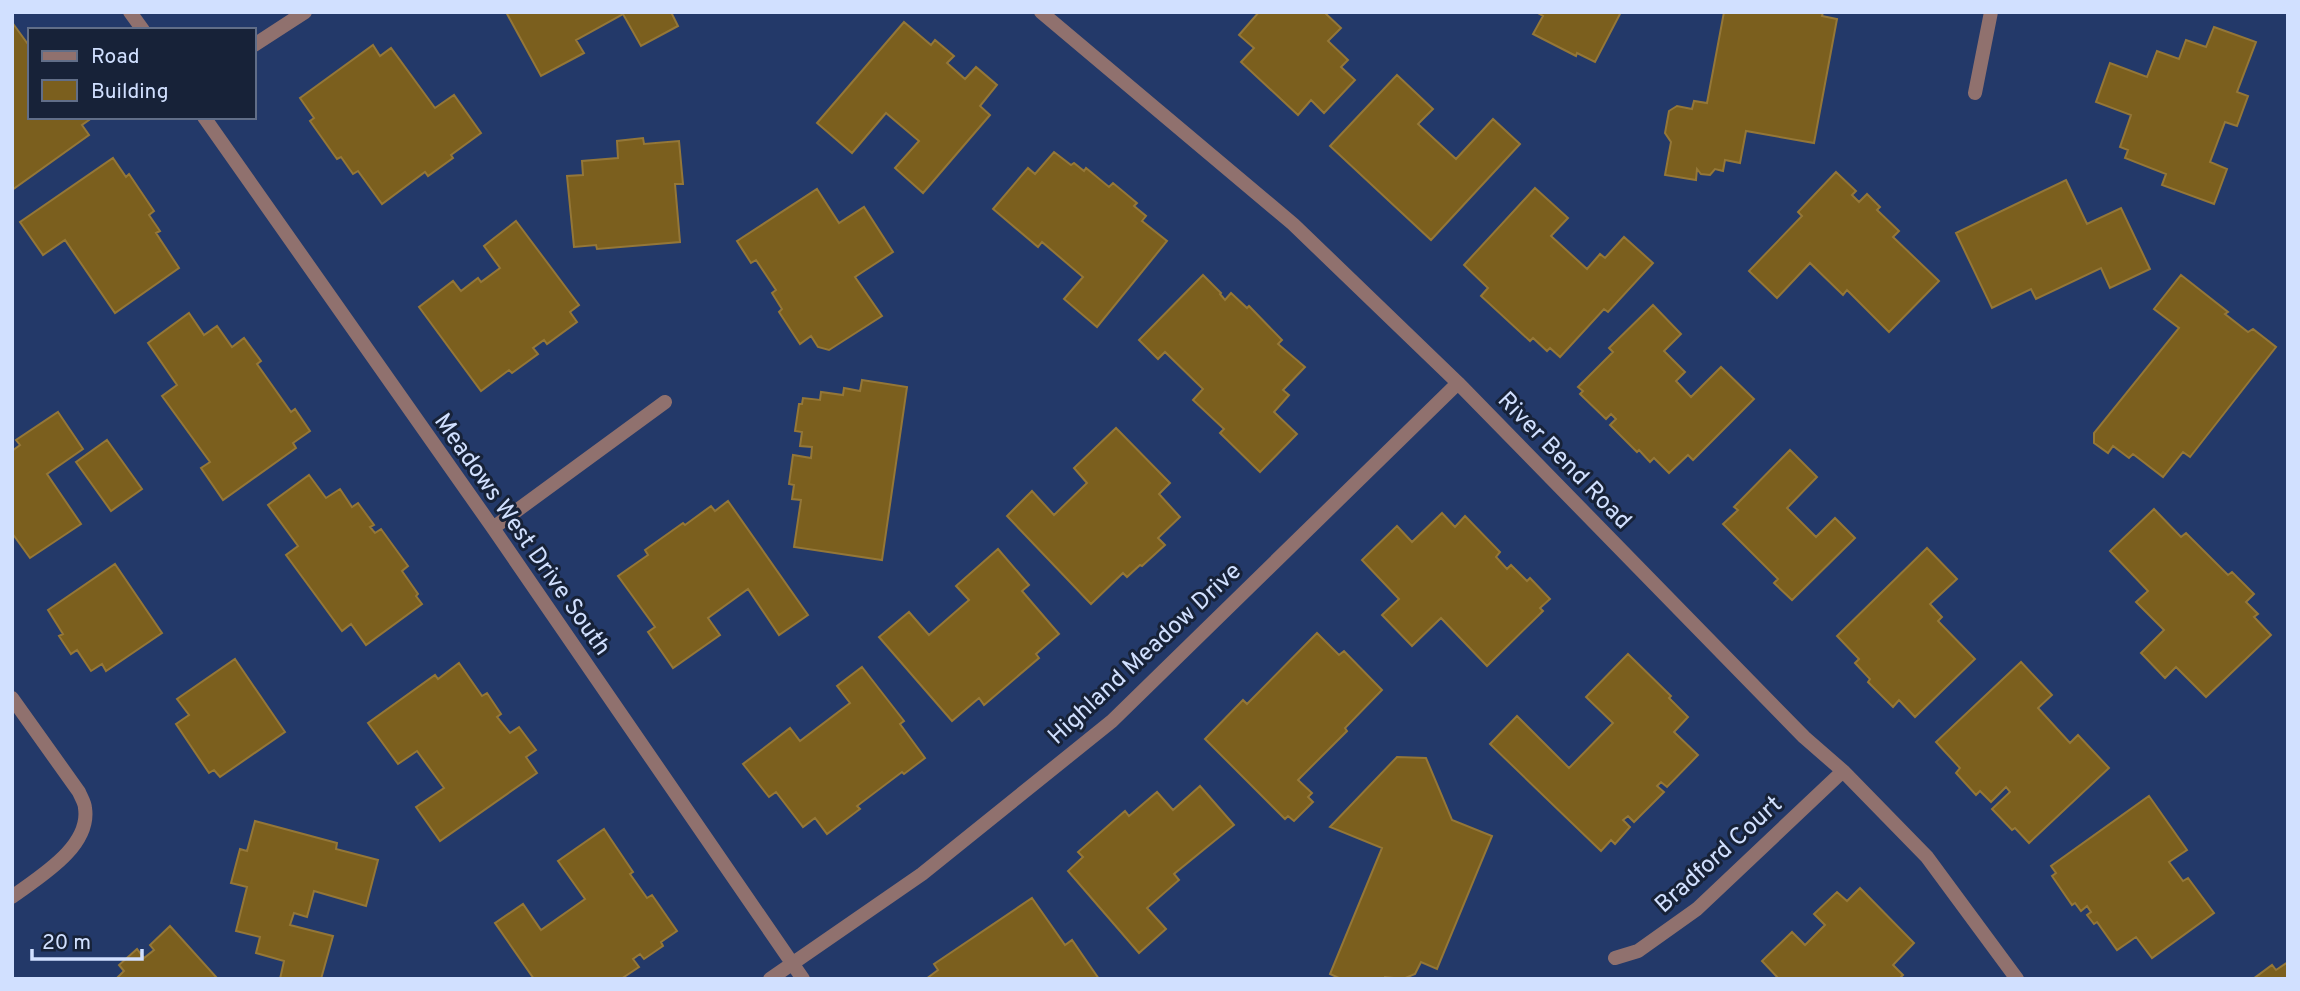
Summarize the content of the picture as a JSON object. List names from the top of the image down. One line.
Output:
{"streets":{"street":["River Bend Road","Meadows West Drive South","Highland Meadow Drive","Bradford Court"]},"crossings":[["River Bend Road","Highland Meadow Drive"],["River Bend Road","Bradford Court"],["Meadows West Drive South","Highland Meadow Drive"]],"legend":["Road","Building"],"scale_bar":"20 m"}
